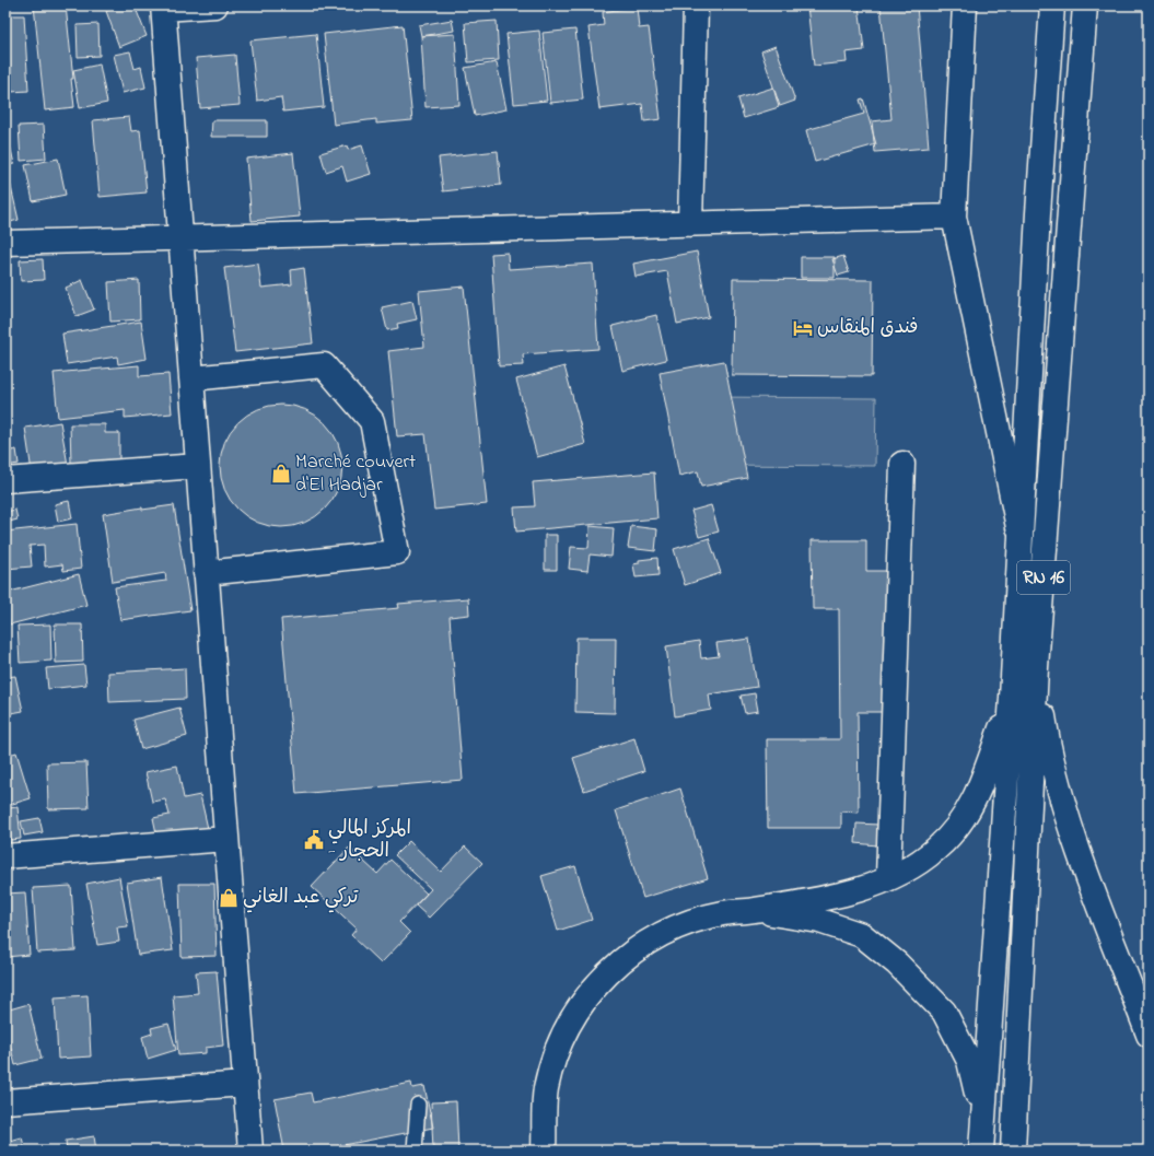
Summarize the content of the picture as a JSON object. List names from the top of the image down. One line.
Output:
{"streets":{"main road":["RN 16"]},"places":{"hotel":["فندق المنقاس"],"shop":["Marché couvert d'El Hadjar","تركي عبد الغاني"],"public building":["المركز المالي - الحجار"]}}
